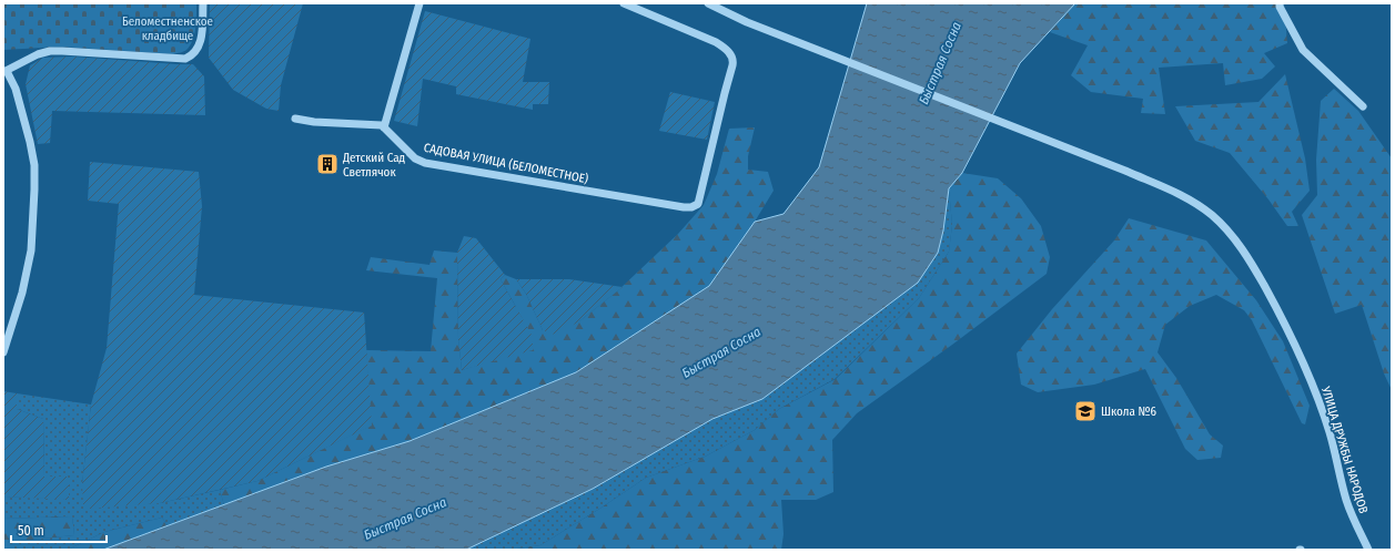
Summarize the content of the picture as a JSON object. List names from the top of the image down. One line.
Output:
{"streets":{"street":["САДОВАЯ УЛИЦА (БЕЛОМЕСТНОЕ)","УЛИЦА ДРУЖБЫ НАРОДОВ"]},"water":["Быстрая Сосна"],"parks":["Беломестненское кладбище"],"places":{"building":["Детский Сад Светлячок"],"school or university":["Школа №6"]},"scale_bar":"50 m"}
